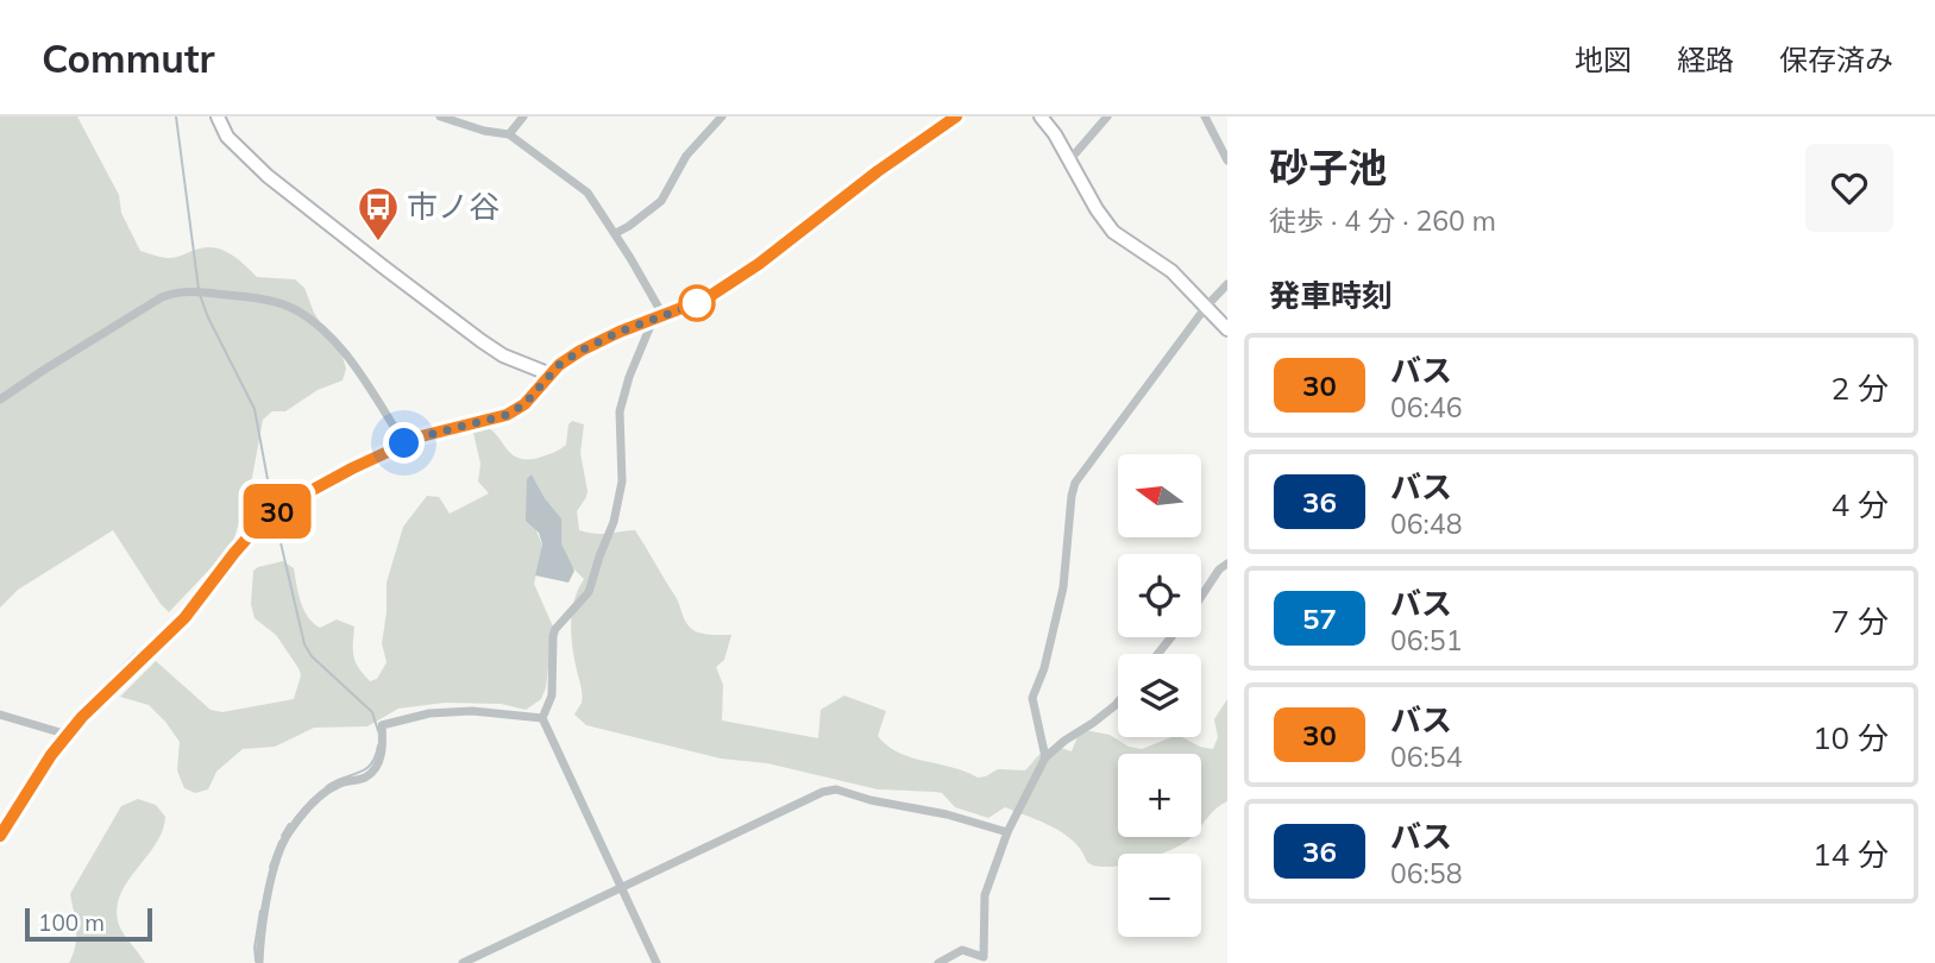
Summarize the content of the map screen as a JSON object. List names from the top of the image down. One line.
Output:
{"places":{"bus stop":["市ノ谷"]},"lines":["bus line 30"],"scale_bar":"100 m","north":"left","page":{"header":"Commutr","nav":["地図","経路","保存済み"],"on_map":"30","heading":[["砂子池","徒歩 · 4 分 · 260 m"],"発車時刻"],"list":[{"mark":"30","name":"バス","note":"06:46","value":"2 分"},{"mark":"36","name":"バス","note":"06:48","value":"4 分"},{"mark":"57","name":"バス","note":"06:51","value":"7 分"},{"mark":"30","name":"バス","note":"06:54","value":"10 分"},{"mark":"36","name":"バス","note":"06:58","value":"14 分"}],"map_buttons":["+","−"],"scale":"100 m"}}
